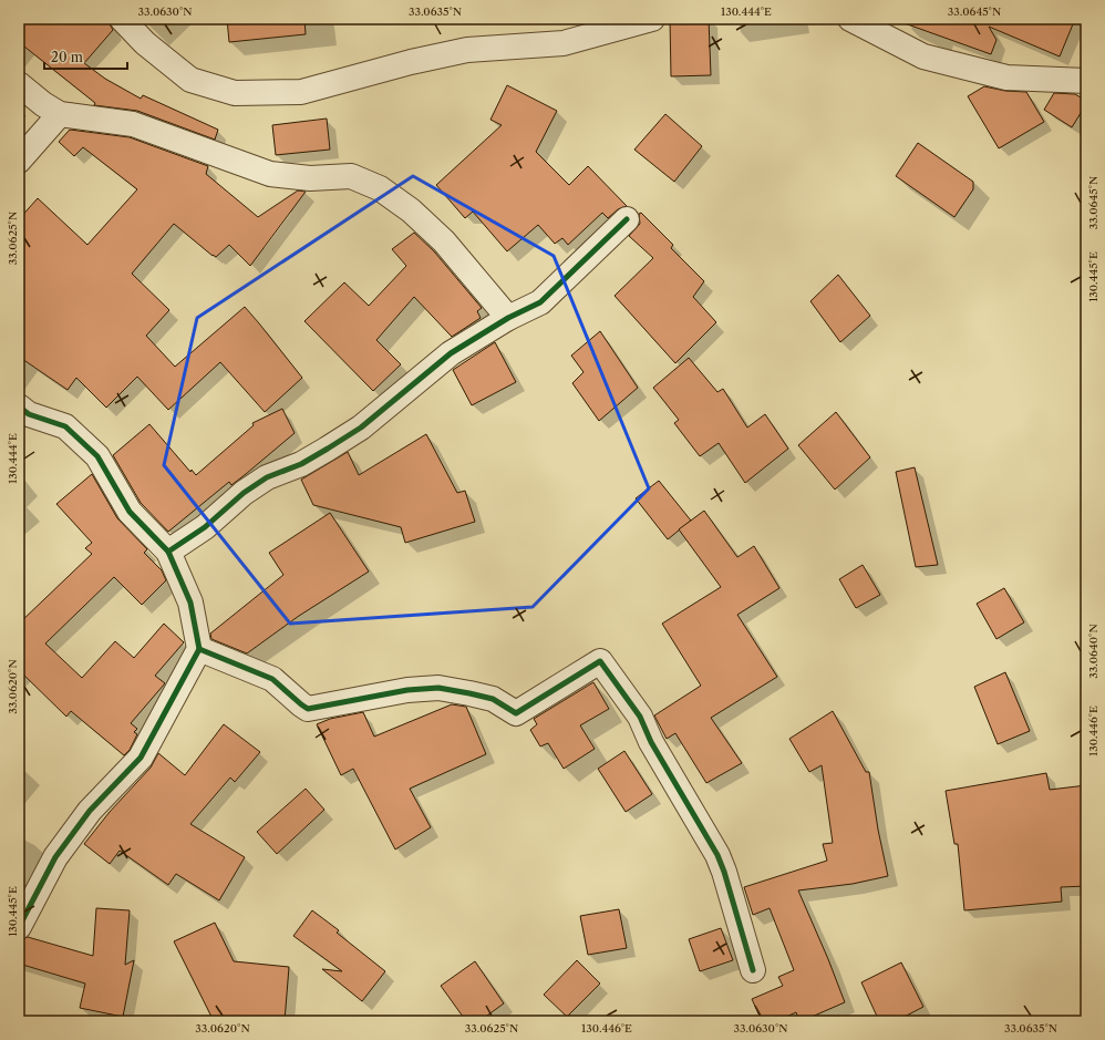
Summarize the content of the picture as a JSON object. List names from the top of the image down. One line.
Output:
{"scale_bar":"20 m","coordinates":["33.0630°N","33.0635°N","130.444°E","33.0645°N","33.0625°N","130.445°E","33.0640°N","33.0620°N","130.446°E"]}
